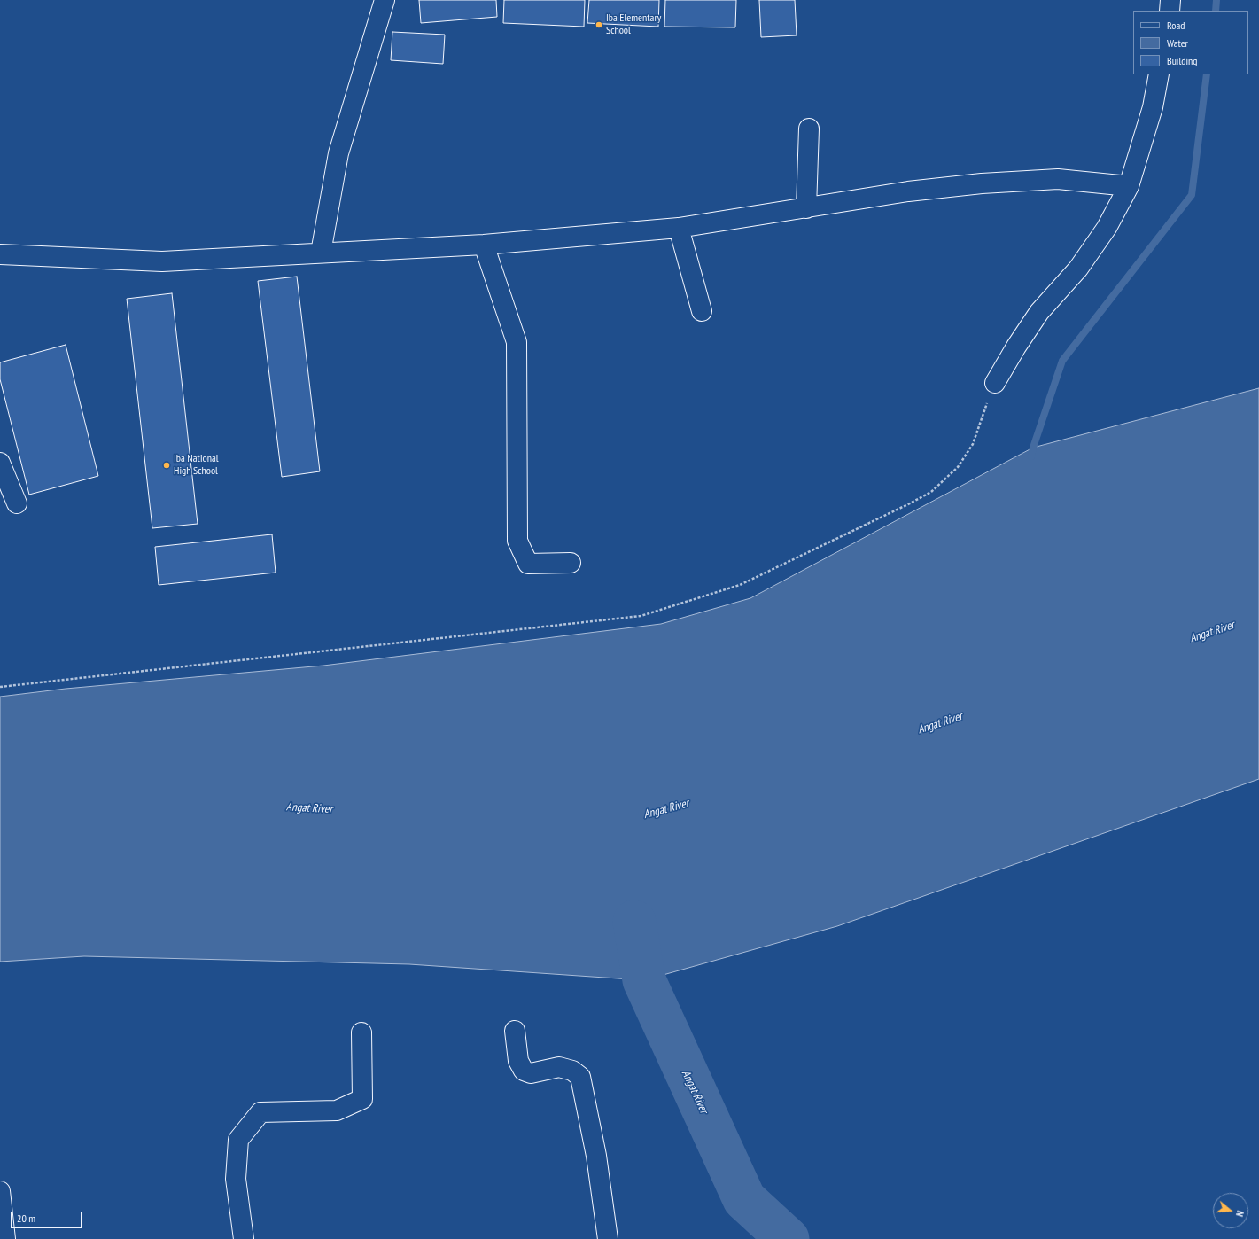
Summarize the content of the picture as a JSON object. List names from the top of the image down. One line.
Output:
{"water":["Angat River"],"places":["Iba Elementary School","Iba National High School"],"legend":["Road","Water","Building"],"scale_bar":"20 m","north":"right"}
